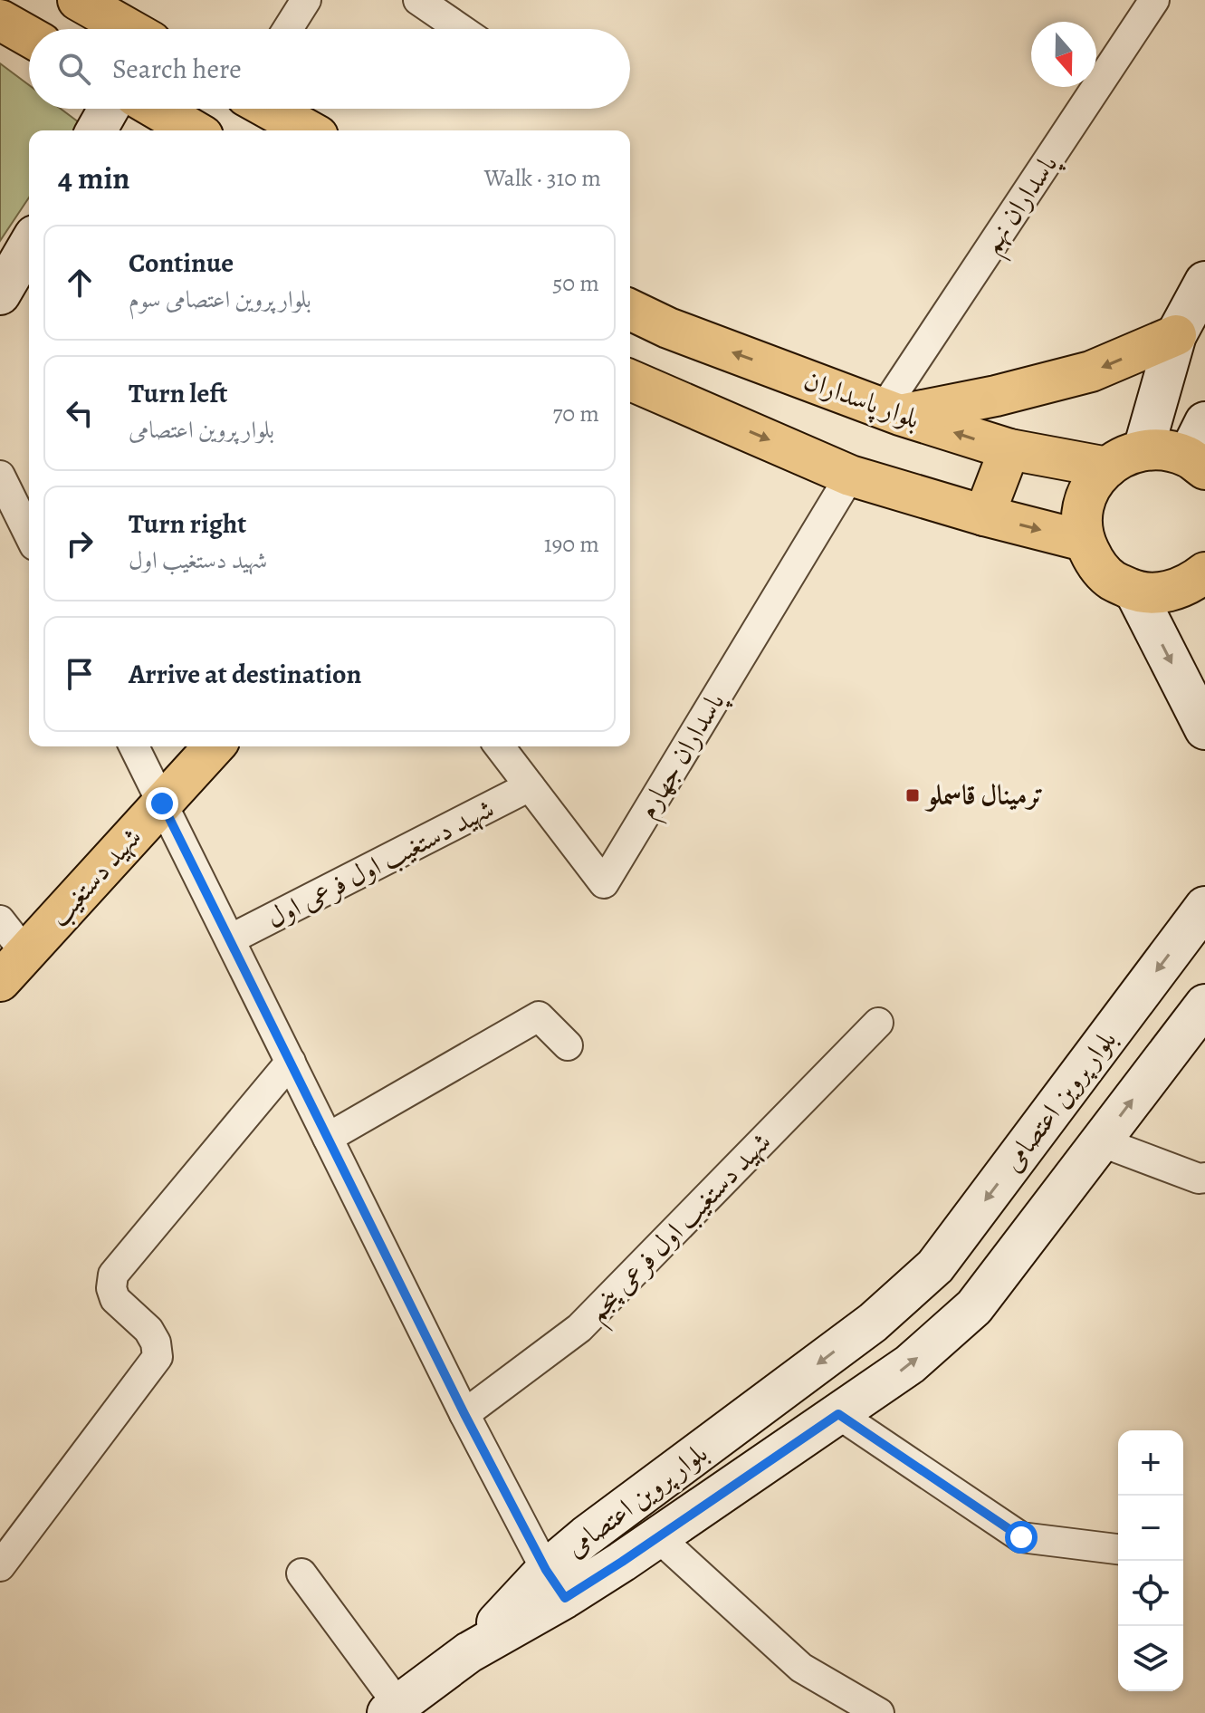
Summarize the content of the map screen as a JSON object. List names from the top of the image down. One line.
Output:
{"streets":{"main road":["بلوار پاسداران","شهید دستغیب"],"street":["پاسداران نهم","پاسداران جهارم","شهید دستغیب اول فرعی اول","بلوار پروین اعتصامی","شهید دستغیب اول فرعی پنجم"]},"crossings":[["پاسداران نهم","بلوار پاسداران"],["پاسداران جهارم","شهید دستغیب اول فرعی اول"]],"places":{"transit":["ترمینال قاسملو"]},"north":"bottom","page":{"search":"Search here","heading":["4 min","Walk · 310 m"],"list":[["Continue","بلوار پروین اعتصامی سوم","50 m"],["Turn left","بلوار پروین اعتصامی","70 m"],["Turn right","شهید دستغیب اول","190 m"],"Arrive at destination"],"map_buttons":["+","−"]}}
